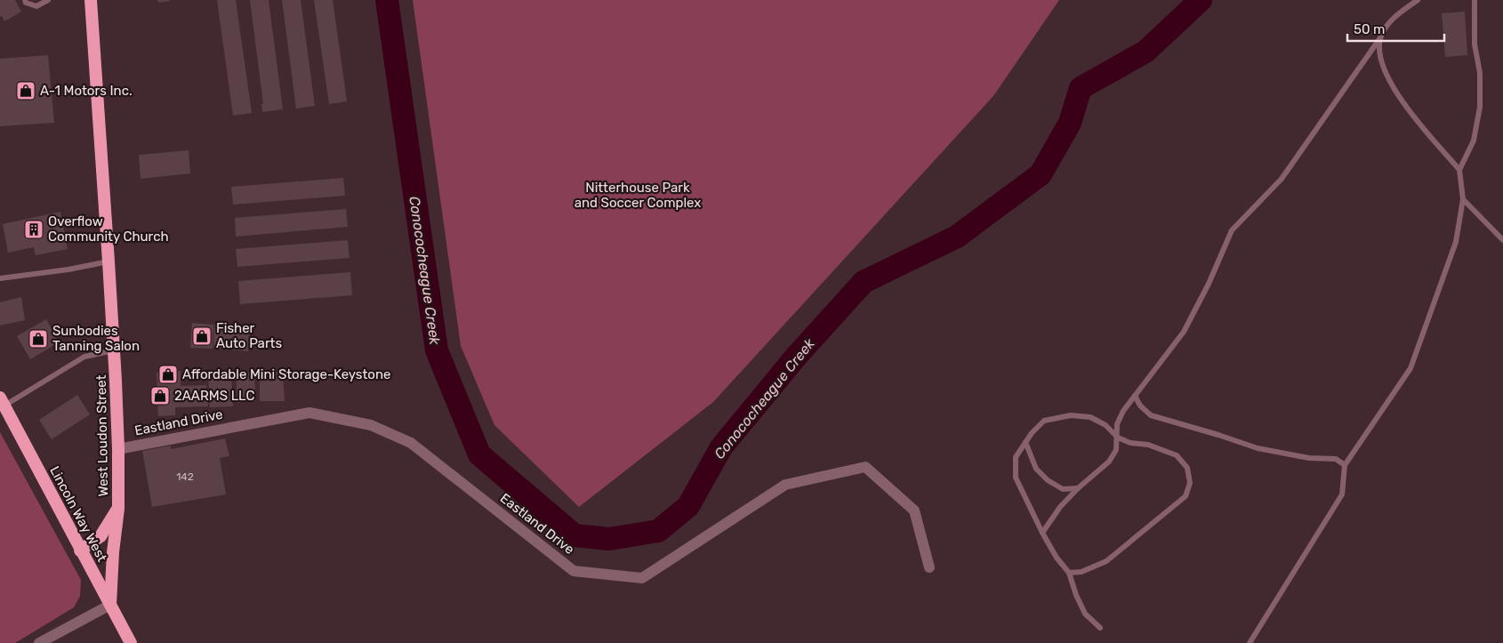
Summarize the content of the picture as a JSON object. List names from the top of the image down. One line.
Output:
{"streets":{"highway":["West Loudon Street","Lincoln Way West"],"street":["Eastland Drive"]},"crossings":[["Eastland Drive","West Loudon Street"],["West Loudon Street","Lincoln Way West"]],"water":["Conococheague Creek"],"parks":["Nitterhouse Park and Soccer Complex"],"places":{"shop":["A-1 Motors Inc.","Fisher Auto Parts","Sunbodies Tanning Salon","Affordable Mini Storage-Keystone","2AARMS LLC"],"building":["Overflow Community Church"]},"house_numbers":["142"],"scale_bar":"50 m"}
